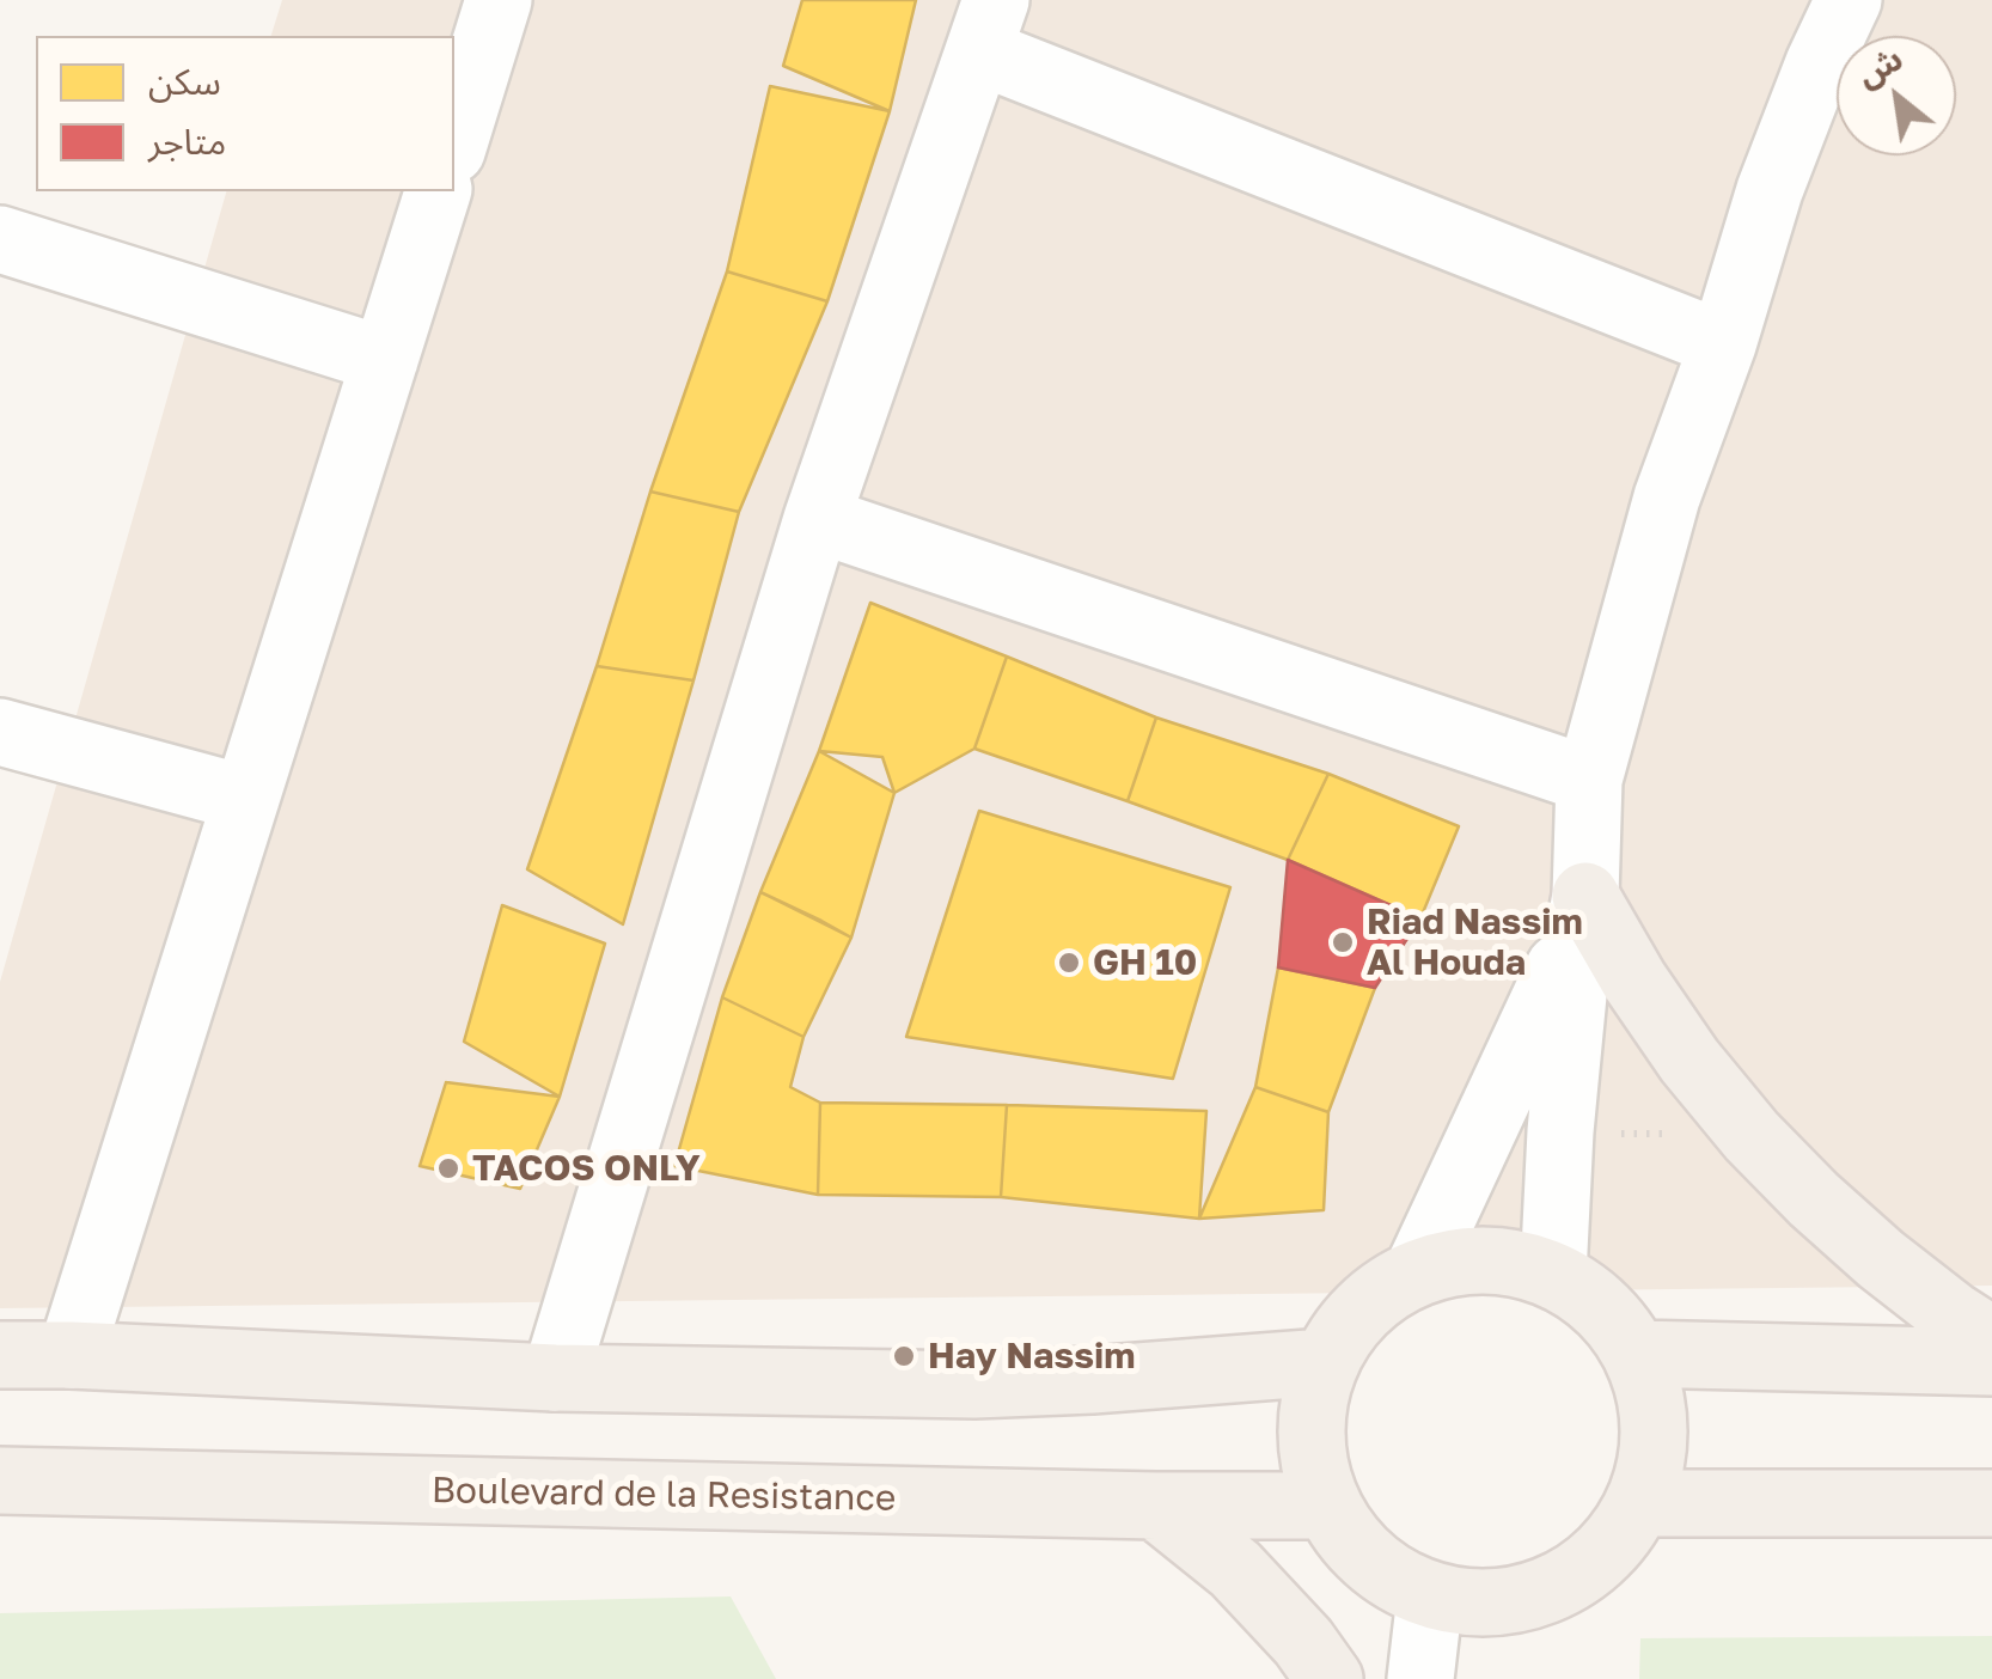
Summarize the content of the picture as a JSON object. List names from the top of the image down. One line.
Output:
{"streets":{"main road":["Boulevard de la Resistance"]},"places":["Riad Nassim Al Houda","GH 10","TACOS ONLY","Hay Nassim"],"legend":["سكن","متاجر"],"north":"top left"}
